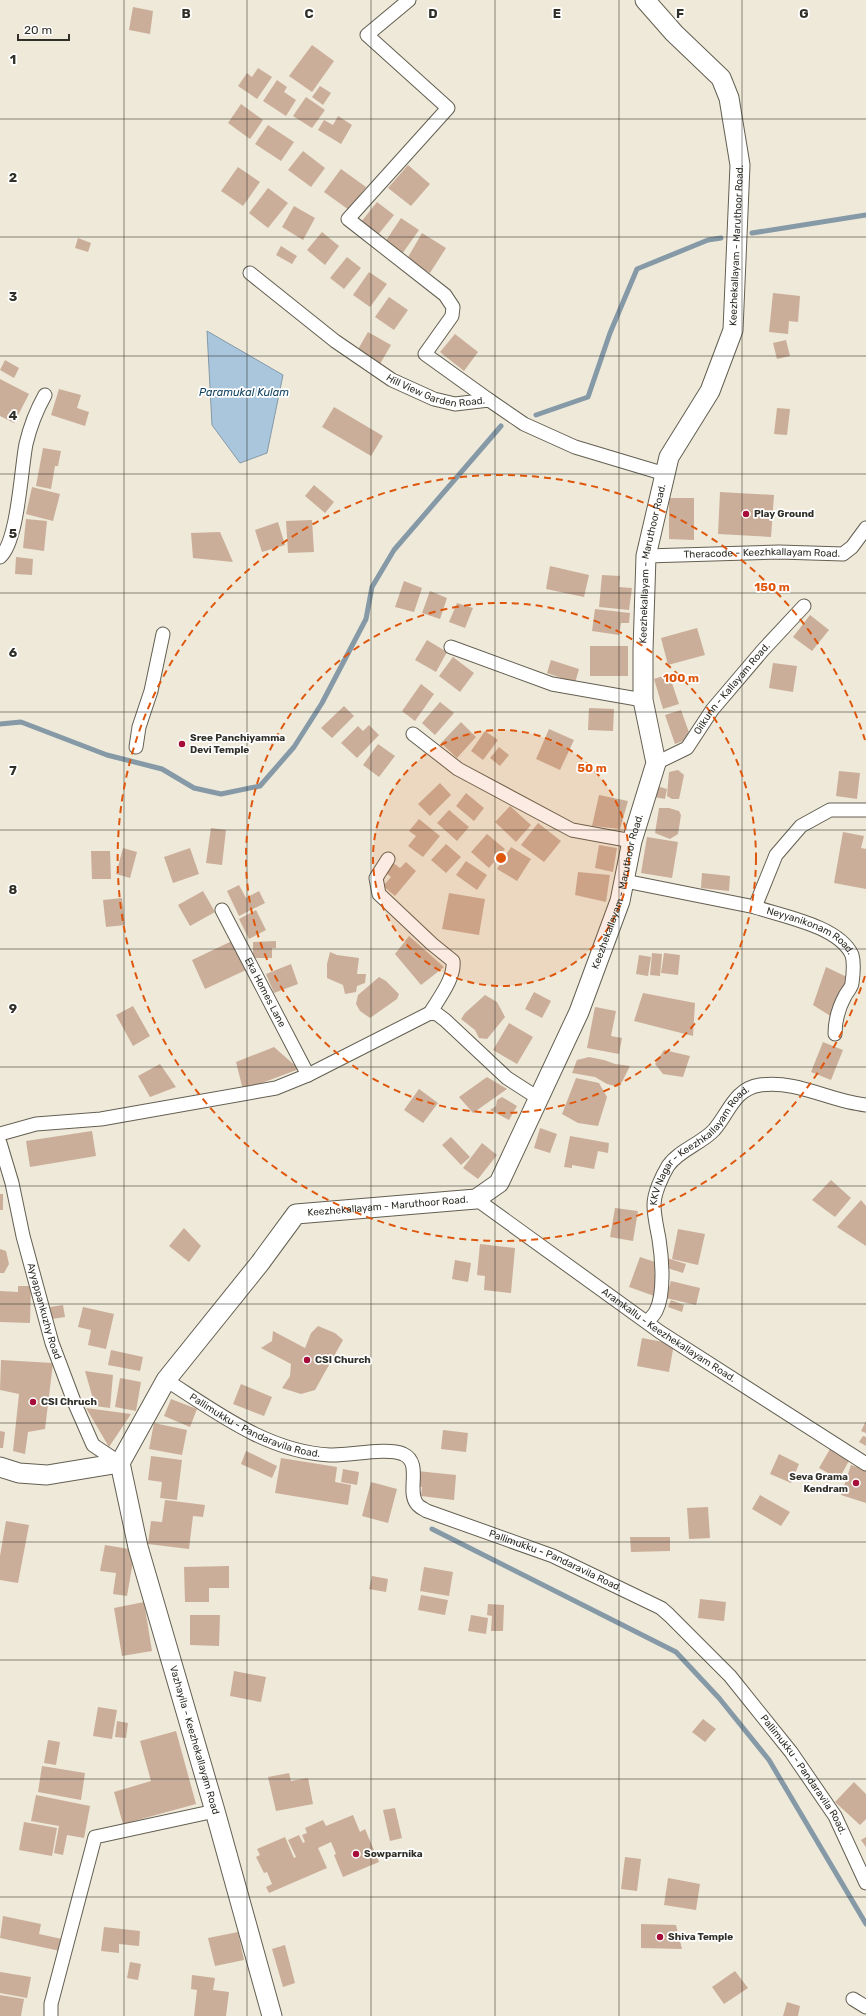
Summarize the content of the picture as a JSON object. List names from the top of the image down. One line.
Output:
{"streets":{"street":["Keezhekallayam - Maruthoor Road.","Hill View Garden Road.","Theracode - Keezhkallayam Road.","Oilkunn - Kallayam Road.","Neyyanikonam Road.","Eka Homes Lane","KKV Nagar - Keezhkallayam Road.","Ayyappankuzhy Road","Aramkallu - Keezhekallayam Road.","Pallimukku - Pandaravila Road.","Vazhayila - Keezhekallayam Road"]},"crossings":[["Keezhekallayam - Maruthoor Road.","Hill View Garden Road."],["Keezhekallayam - Maruthoor Road.","Theracode - Keezhkallayam Road."],["Keezhekallayam - Maruthoor Road.","Oilkunn - Kallayam Road."],["Keezhekallayam - Maruthoor Road.","Neyyanikonam Road."],["Keezhekallayam - Maruthoor Road.","Ayyappankuzhy Road"],["Keezhekallayam - Maruthoor Road.","Aramkallu - Keezhekallayam Road."],["Keezhekallayam - Maruthoor Road.","Pallimukku - Pandaravila Road."],["Keezhekallayam - Maruthoor Road.","Vazhayila - Keezhekallayam Road"],["KKV Nagar - Keezhkallayam Road.","Aramkallu - Keezhekallayam Road."],["Ayyappankuzhy Road","Vazhayila - Keezhekallayam Road"]],"water":["Paramukal Kulam"],"places":["Play Ground","Sree Panchiyamma Devi Temple","CSI Church","CSI Chruch","Seva Grama Kendram","Sowparnika","Shiva Temple"],"scale_bar":"20 m","grid":{"columns":["B","C","D","E","F","G"],"rows":["1","2","3","4","5","6","7","8","9"]},"rings":["150 m","100 m","50 m"]}
